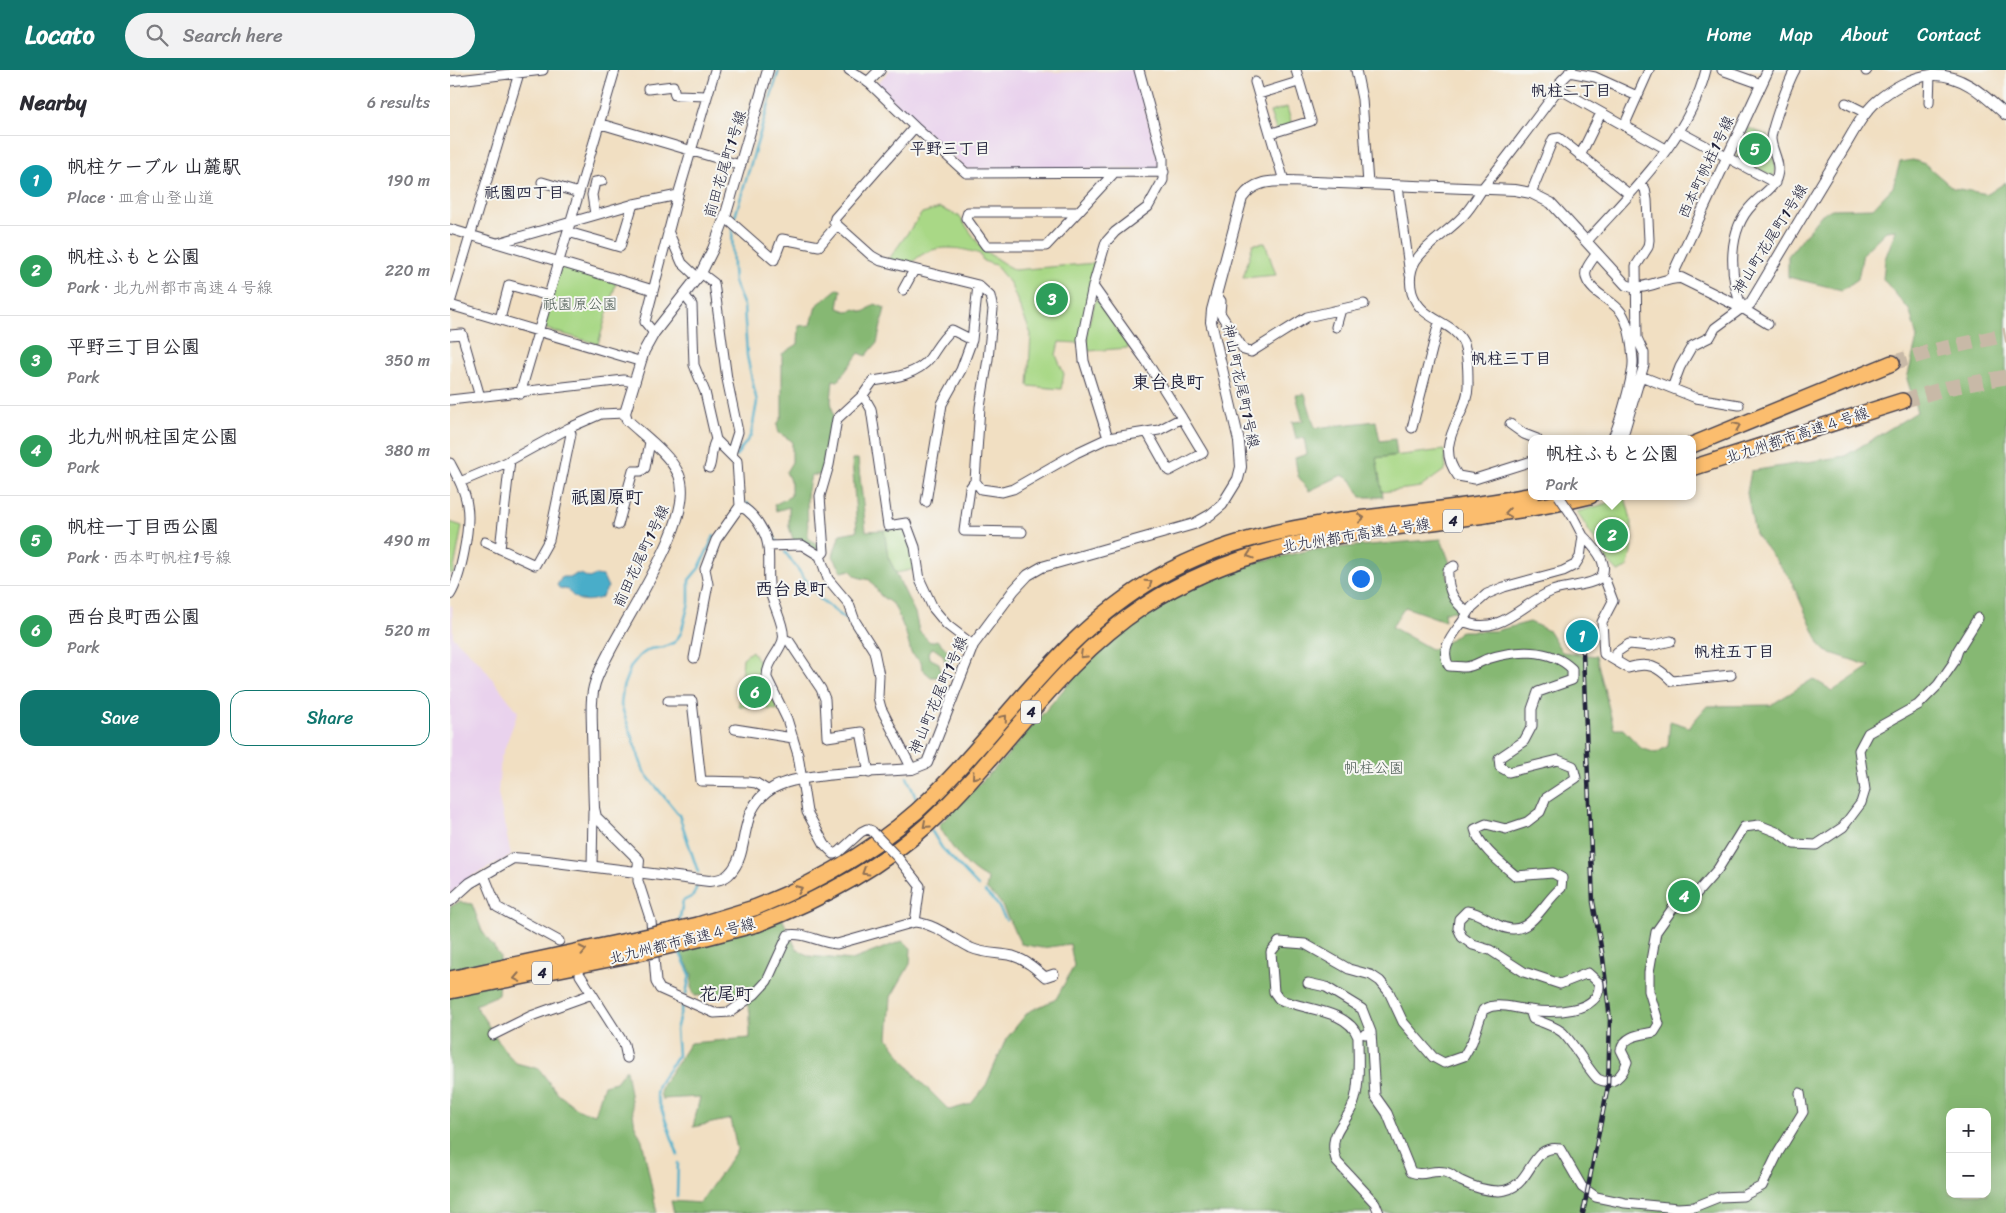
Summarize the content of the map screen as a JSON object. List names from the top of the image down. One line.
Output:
{"streets":{"highway":["北九州都市高速４号線","4"],"street":["前田花尾町1号線","西本町帆柱1号線","神山町花尾町1号線"]},"crossings":[["西本町帆柱1号線","神山町花尾町1号線"]],"districts":["帆柱二丁目","平野三丁目","祇園四丁目","帆柱三丁目","東台良町","祇園原町","西台良町","帆柱五丁目","花尾町"],"parks":["祇園原公園","帆柱公園"],"page":{"header":"Locato","search":"Search here","nav":["Home","Map","About","Contact"],"heading":["Nearby","6 results"],"pins":["5","3","2","1","6","4"],"list":[{"mark":"1","name":"帆柱ケーブル 山麓駅","note":"Place · 皿倉山登山道","value":"190 m"},{"mark":"2","name":"帆柱ふもと公園","note":"Park · 北九州都市高速４号線","value":"220 m"},{"mark":"3","name":"平野三丁目公園","note":"Park","value":"350 m"},{"mark":"4","name":"北九州帆柱国定公園","note":"Park","value":"380 m"},{"mark":"5","name":"帆柱一丁目西公園","note":"Park · 西本町帆柱1号線","value":"490 m"},{"mark":"6","name":"西台良町西公園","note":"Park","value":"520 m"}],"popup":["帆柱ふもと公園","Park"],"buttons":["Save","Share"],"map_buttons":["+","−"]}}
